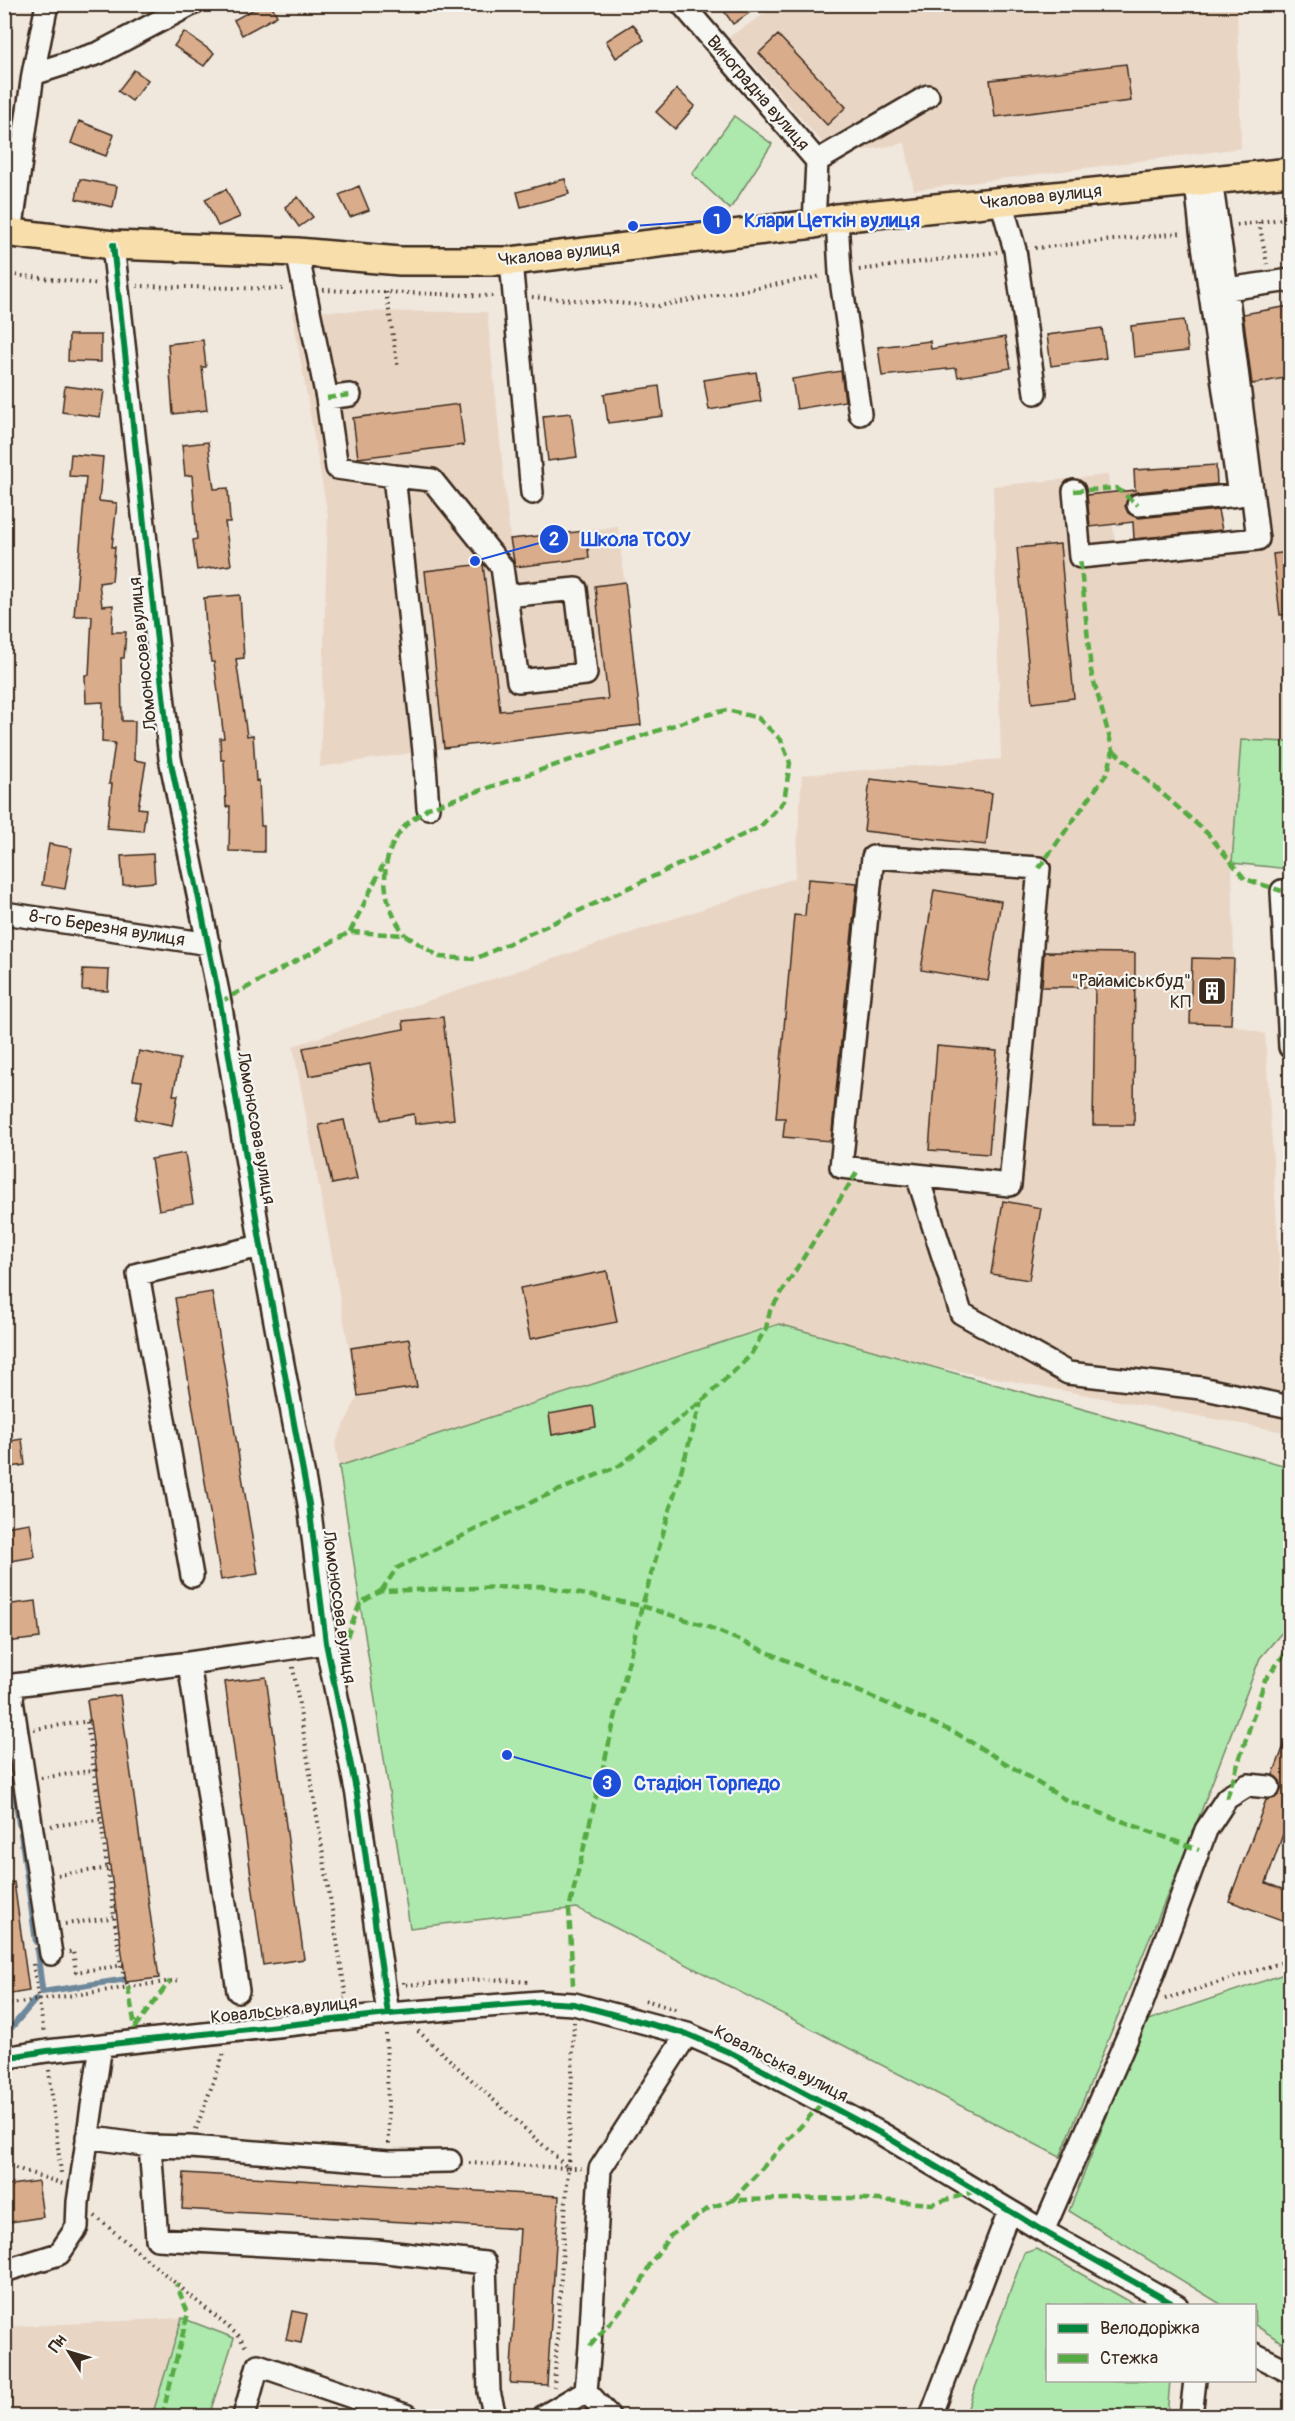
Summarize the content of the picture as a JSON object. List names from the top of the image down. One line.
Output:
{"streets":{"main road":["Чкалова вулиця"],"street":["Виноградна вулиця","Ломоносова вулиця","8-го Березня вулиця","Ковальська вулиця"]},"crossings":[["Виноградна вулиця","Чкалова вулиця"],["Чкалова вулиця","Ломоносова вулиця"],["Ломоносова вулиця","8-го Березня вулиця"],["Ломоносова вулиця","Ковальська вулиця"]],"places":{"other":["Клари Цеткін вулиця","Школа ТСОУ","Стадіон Торпедо"],"building":["\"Райаміськбуд\" КП"]},"legend":["Велодоріжка","Стежка"],"north":"top left"}
